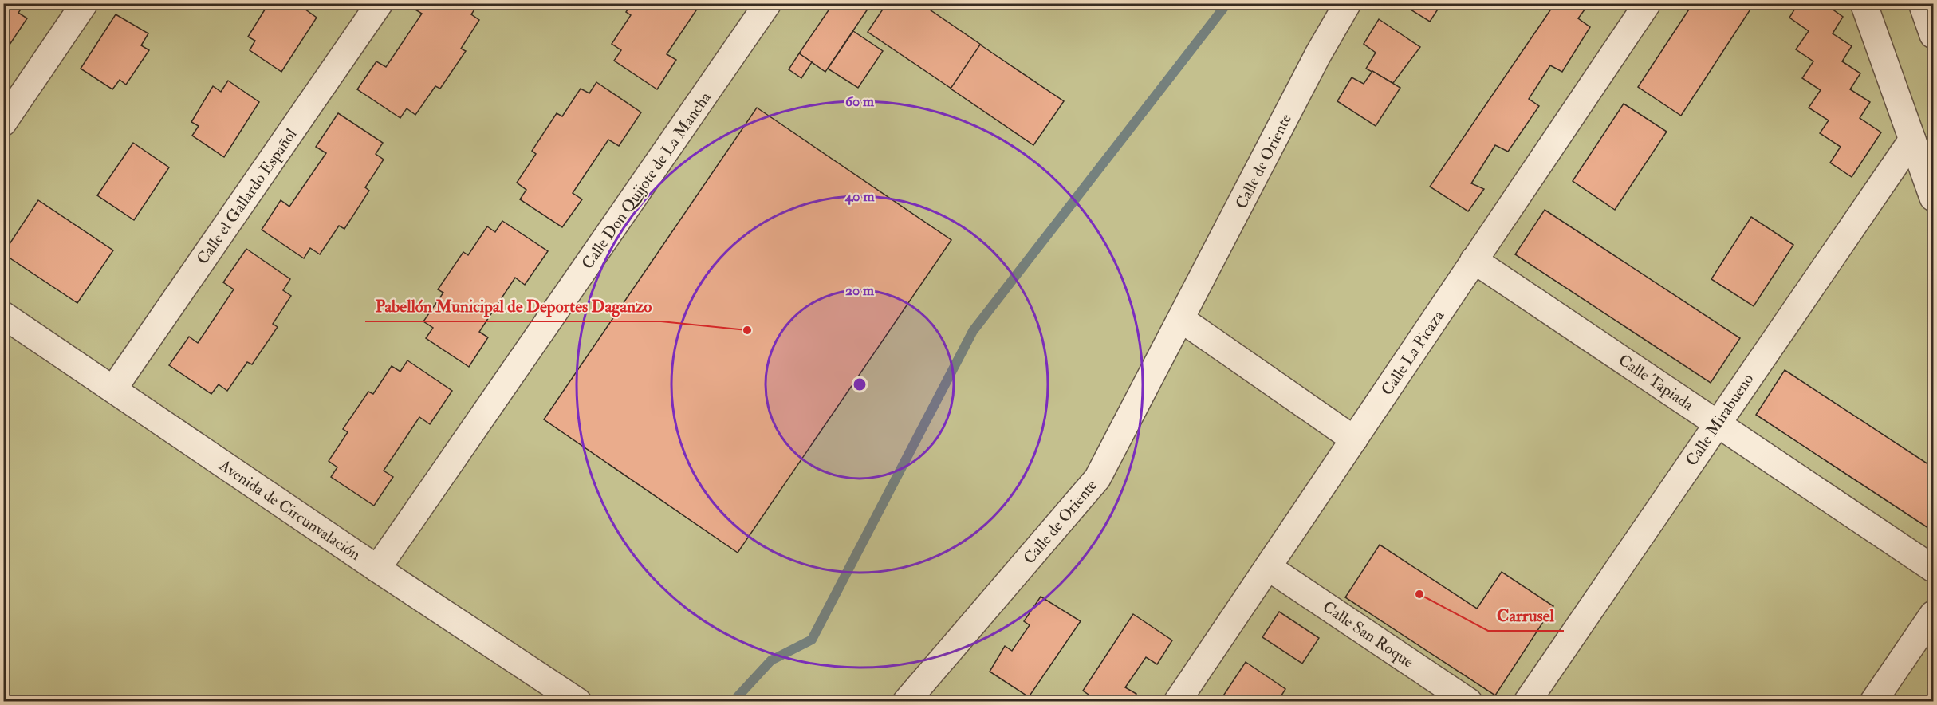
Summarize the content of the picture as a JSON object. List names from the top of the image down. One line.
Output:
{"streets":{"street":["Calle de Oriente","Calle Don Quijote de La Mancha","Calle el Gallardo Español","Calle La Picaza","Calle Tapiada","Calle Mirabueno","Avenida de Circunvalación","Calle San Roque"]},"crossings":[["Calle Don Quijote de La Mancha","Avenida de Circunvalación"],["Calle el Gallardo Español","Avenida de Circunvalación"],["Calle La Picaza","Calle Tapiada"],["Calle La Picaza","Calle San Roque"],["Calle Tapiada","Calle Mirabueno"]],"places":["Pabellón Municipal de Deportes Daganzo","Carrusel"],"rings":["60 m","40 m","20 m"]}
